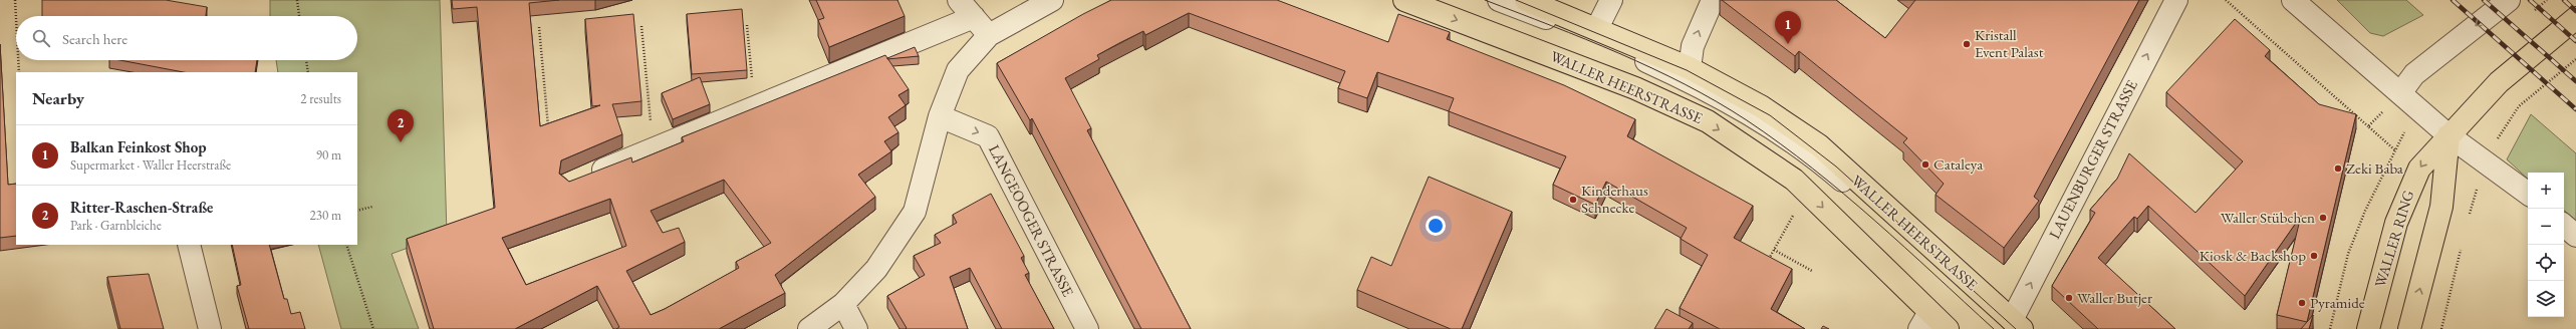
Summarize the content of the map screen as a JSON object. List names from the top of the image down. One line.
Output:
{"streets":{"main road":["WALLER HEERSTRASSE","WALLER RING"],"street":["LAUENBURGER STRASSE","LANGEOOGER STRASSE"]},"crossings":[["WALLER HEERSTRASSE","LAUENBURGER STRASSE"]],"one_way":["LAUENBURGER STRASSE","LANGEOOGER STRASSE"],"places":["Kristall Event Palast","Cataleya","Zeki Baba","Kinderhaus Schnecke","Waller Stübchen","Kiosk & Backshop","Waller Butjer","Pyramide"],"page":{"pins":["1","2"],"search":"Search here","heading":["Nearby","2 results"],"list":[{"mark":"1","name":"Balkan Feinkost Shop","note":"Supermarket · Waller Heerstraße","value":"90 m"},{"mark":"2","name":"Ritter-Raschen-Straße","note":"Park · Garnbleiche","value":"230 m"}],"map_buttons":["+","−"]}}
